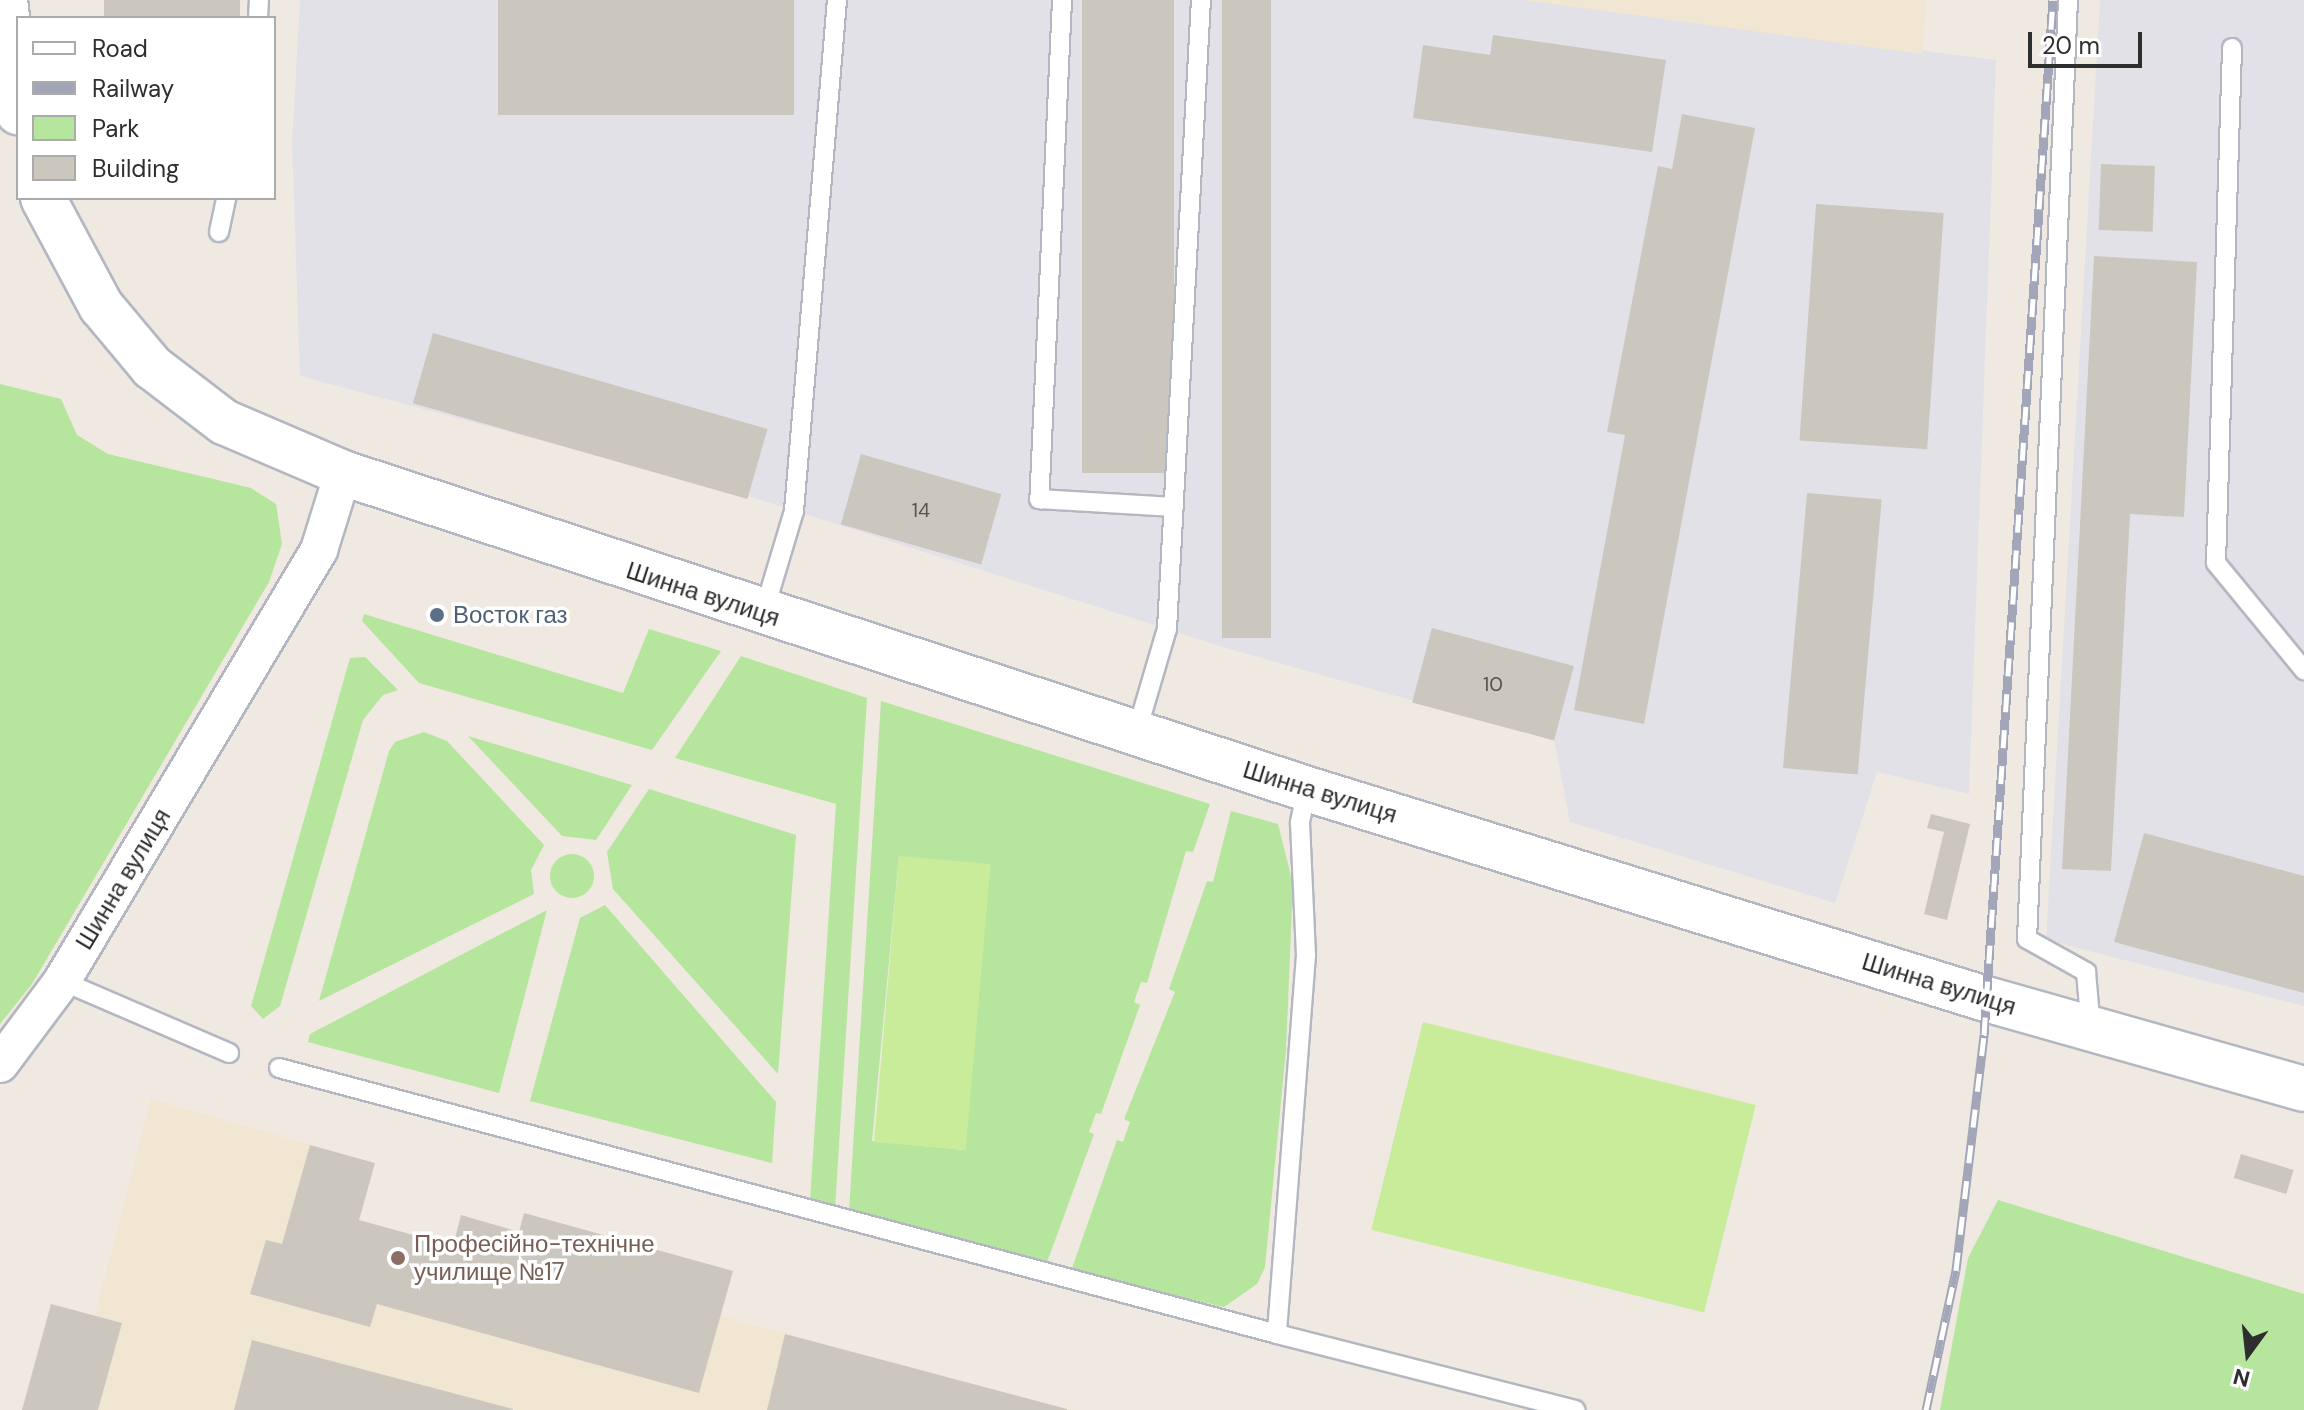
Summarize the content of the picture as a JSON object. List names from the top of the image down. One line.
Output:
{"streets":{"street":["Шинна вулиця"]},"places":["Восток газ","Професійно-технічне училище №17"],"house_numbers":["14","10"],"legend":["Road","Railway","Park","Building"],"scale_bar":"20 m","north":"bottom"}
